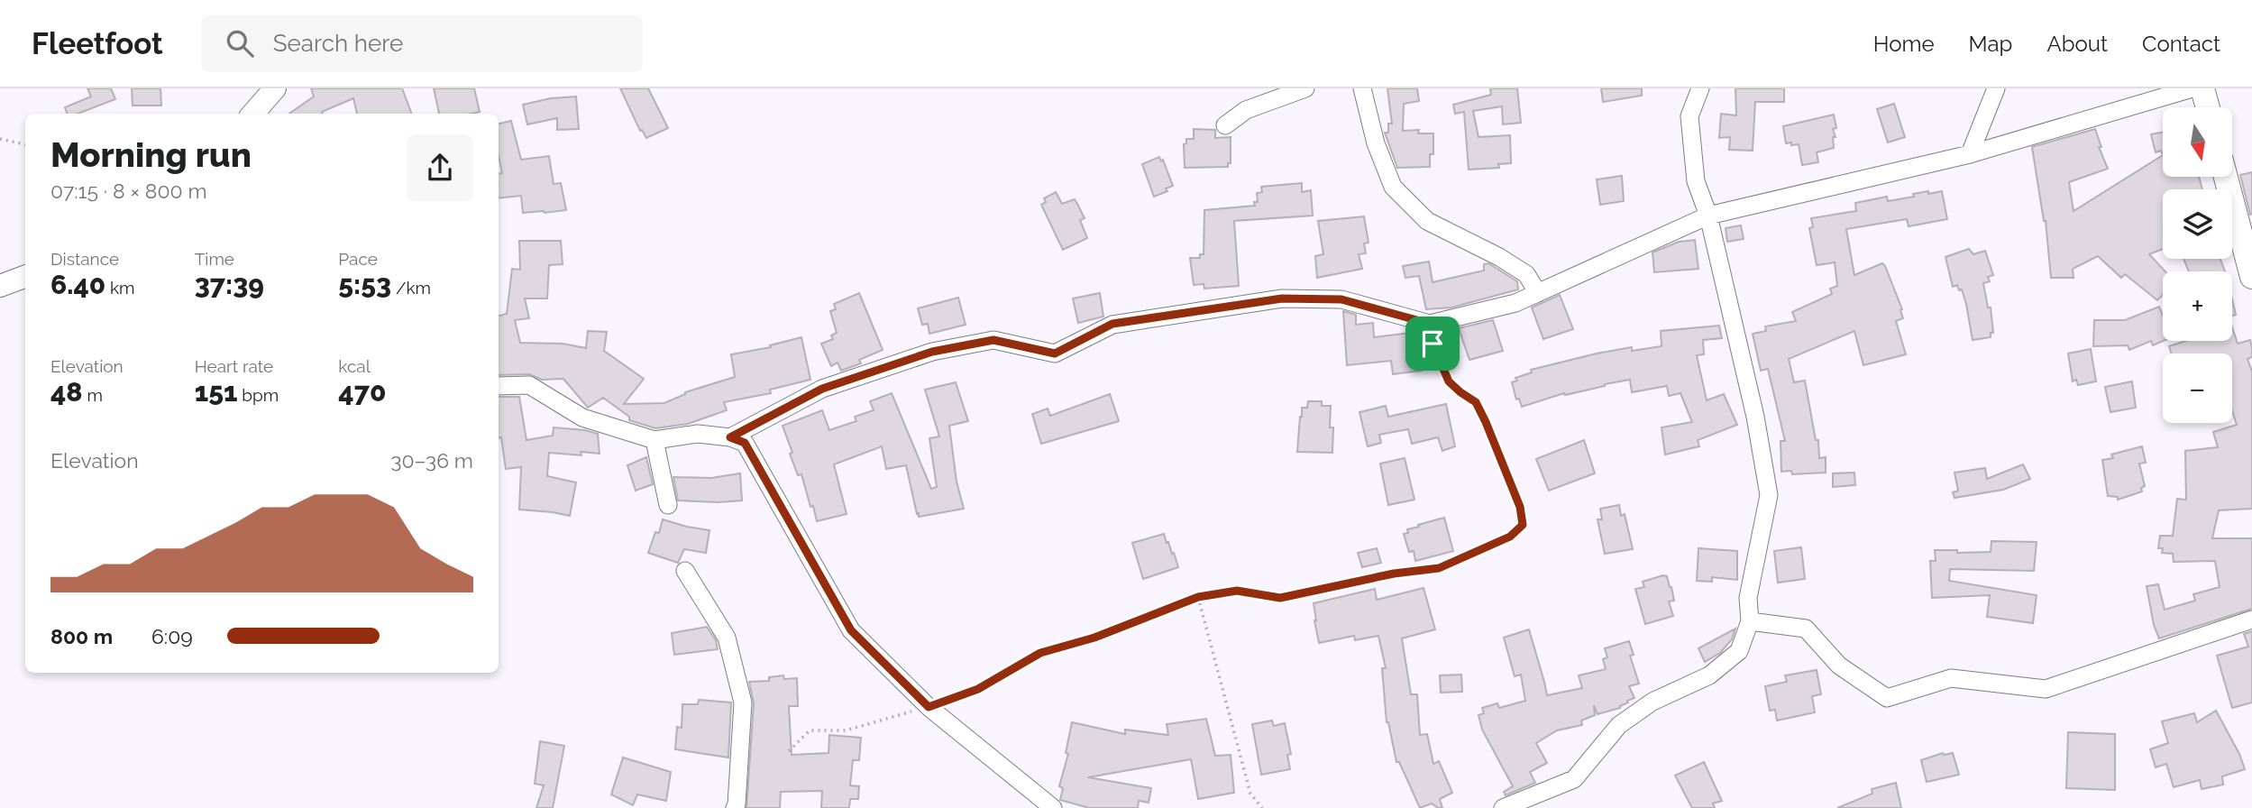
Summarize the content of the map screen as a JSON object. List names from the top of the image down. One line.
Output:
{"north":"bottom","page":{"header":"Fleetfoot","search":"Search here","nav":["Home","Map","About","Contact"],"map_buttons":["+","−"],"heading":["Morning run","07:15 · 8 × 800 m"],"stats":[["Distance","6.40 km"],["Time","37:39"],["Pace","5:53 /km"],["Elevation","48 m"],["Heart rate","151 bpm"],["kcal","470"]],"chart":["Elevation","30–36 m"],"list":[{"name":"800 m","note":"6:09"}]}}
